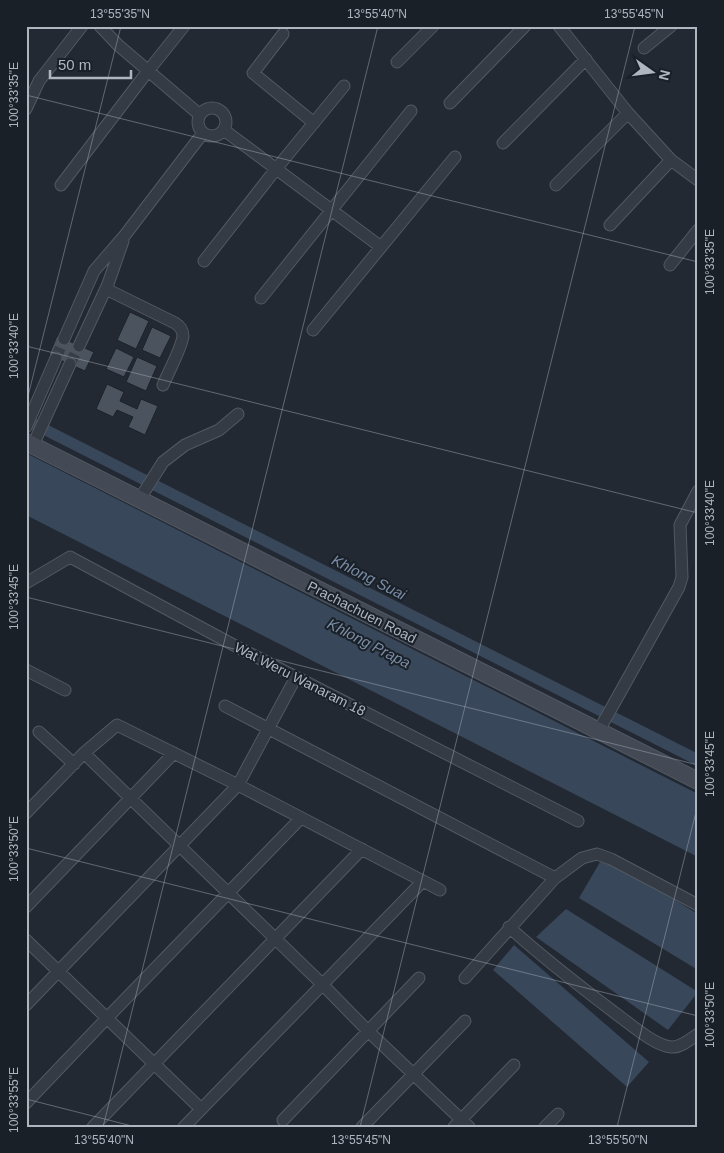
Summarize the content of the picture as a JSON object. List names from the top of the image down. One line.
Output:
{"streets":{"street":["Prachachuen Road","Wat Weru Wanaram 18"]},"water":["Khlong Suai","Khlong Prapa"],"scale_bar":"50 m","north":"right","coordinates":["13°55'35\"N","13°55'40\"N","13°55'45\"N","100°33'35\"E","100°33'40\"E","100°33'45\"E","100°33'50\"E","100°33'55\"E","13°55'50\"N"]}
